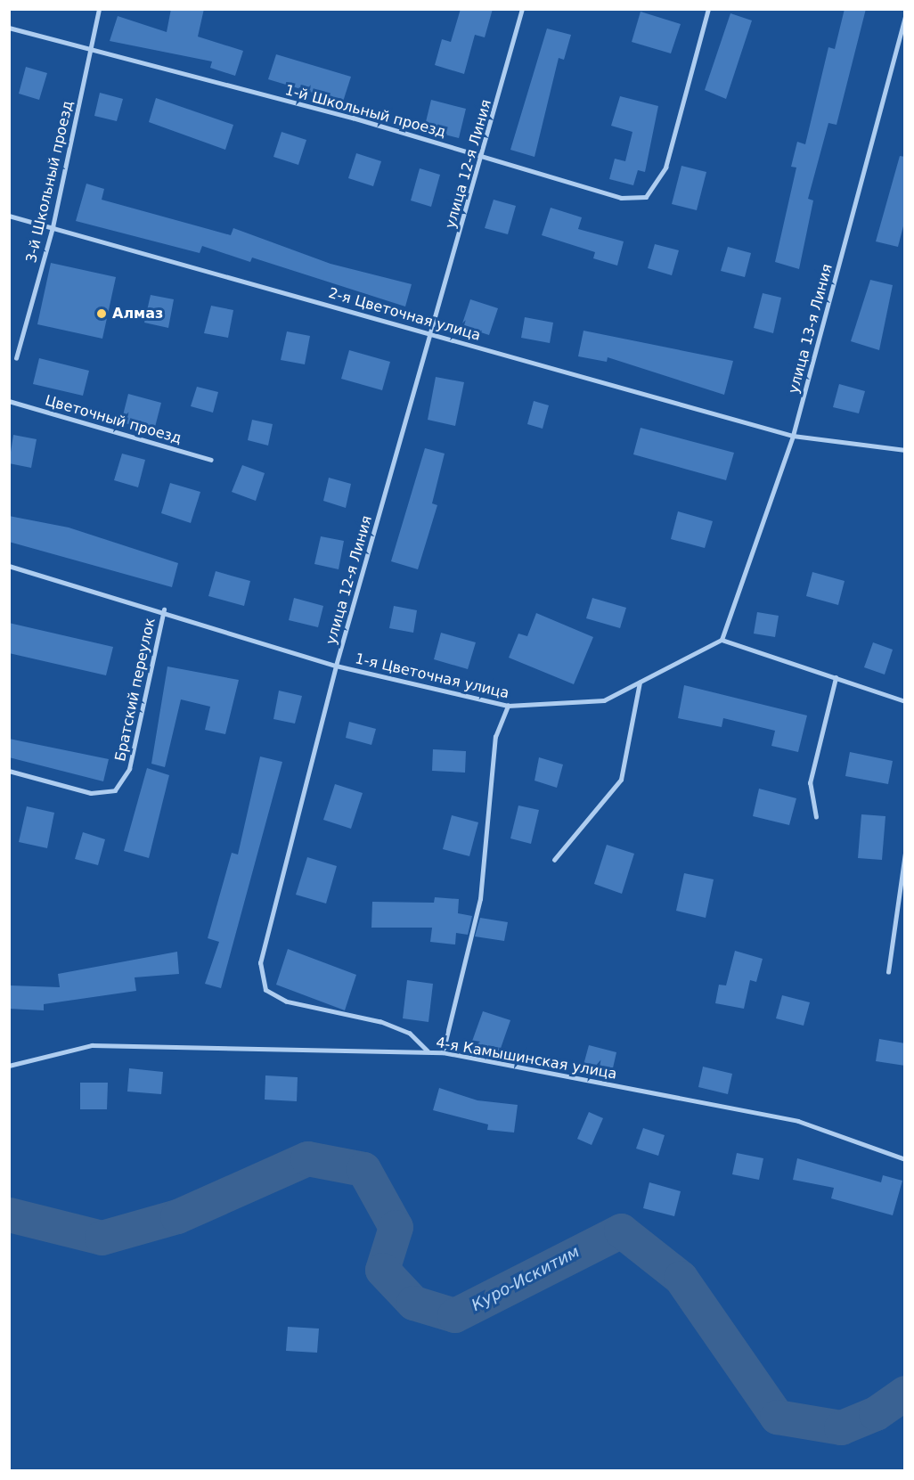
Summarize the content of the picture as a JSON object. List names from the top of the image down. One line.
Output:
{"streets":{"lane":["1-й Школьный проезд","улица 12-я Линия","3-й Школьный проезд","2-я Цветочная улица","улица 13-я Линия","Цветочный проезд","1-я Цветочная улица","Братский переулок","4-я Камышинская улица"]},"crossings":[["1-й Школьный проезд","улица 12-я Линия"],["1-й Школьный проезд","3-й Школьный проезд"],["улица 12-я Линия","2-я Цветочная улица"],["улица 12-я Линия","1-я Цветочная улица"],["улица 12-я Линия","4-я Камышинская улица"],["3-й Школьный проезд","2-я Цветочная улица"],["2-я Цветочная улица","улица 13-я Линия"],["улица 13-я Линия","1-я Цветочная улица"],["1-я Цветочная улица","Братский переулок"]],"water":["Куро-Искитим"],"places":["Алмаз"]}
